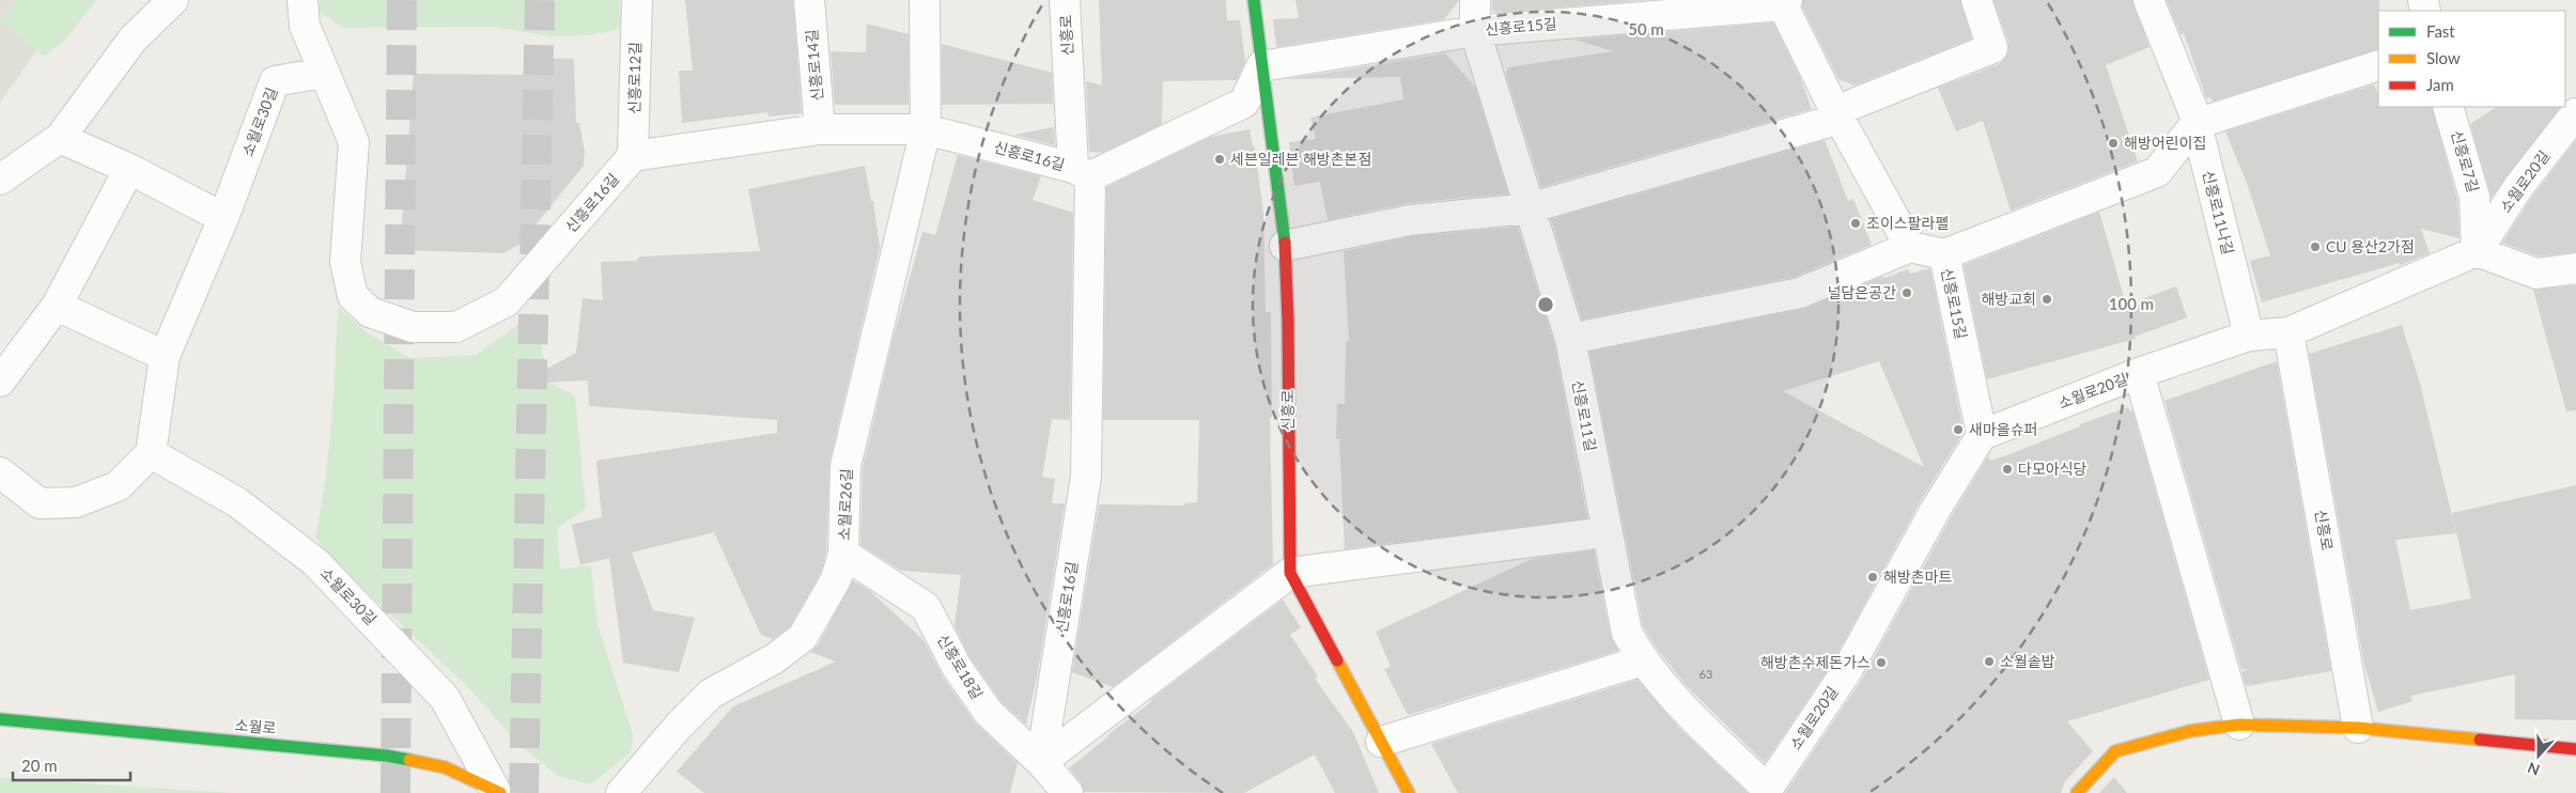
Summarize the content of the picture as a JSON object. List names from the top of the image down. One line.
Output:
{"streets":{"street":["신흥로15길","신흥로","신흥로14길","신흥로12길","소월로30길","신흥로16길","신흥로7길","소월로20길","신흥로11나길","신흥로11길","소월로26길","신흥로18길","소월로"]},"crossings":[["신흥로15길","신흥로"],["신흥로15길","소월로20길"],["신흥로15길","신흥로11길"],["신흥로","신흥로16길"],["신흥로","소월로20길"],["신흥로14길","신흥로16길"],["신흥로12길","신흥로16길"],["소월로30길","신흥로16길"],["소월로30길","소월로"],["신흥로16길","소월로26길"],["신흥로16길","신흥로18길"],["신흥로7길","소월로20길"],["소월로20길","신흥로11나길"],["소월로20길","신흥로11길"],["소월로26길","신흥로18길"]],"places":["해방어린이집","세븐일레븐 해방촌본점","조이스팔라펠","CU 용산2가점","널담은공간","해방교회","새마을슈퍼","다모아식당","해방촌마트","소월솥밥","해방촌수제돈가스"],"house_numbers":["63"],"legend":["Fast","Slow","Jam"],"scale_bar":"20 m","north":"bottom","rings":["50 m","100 m"]}
